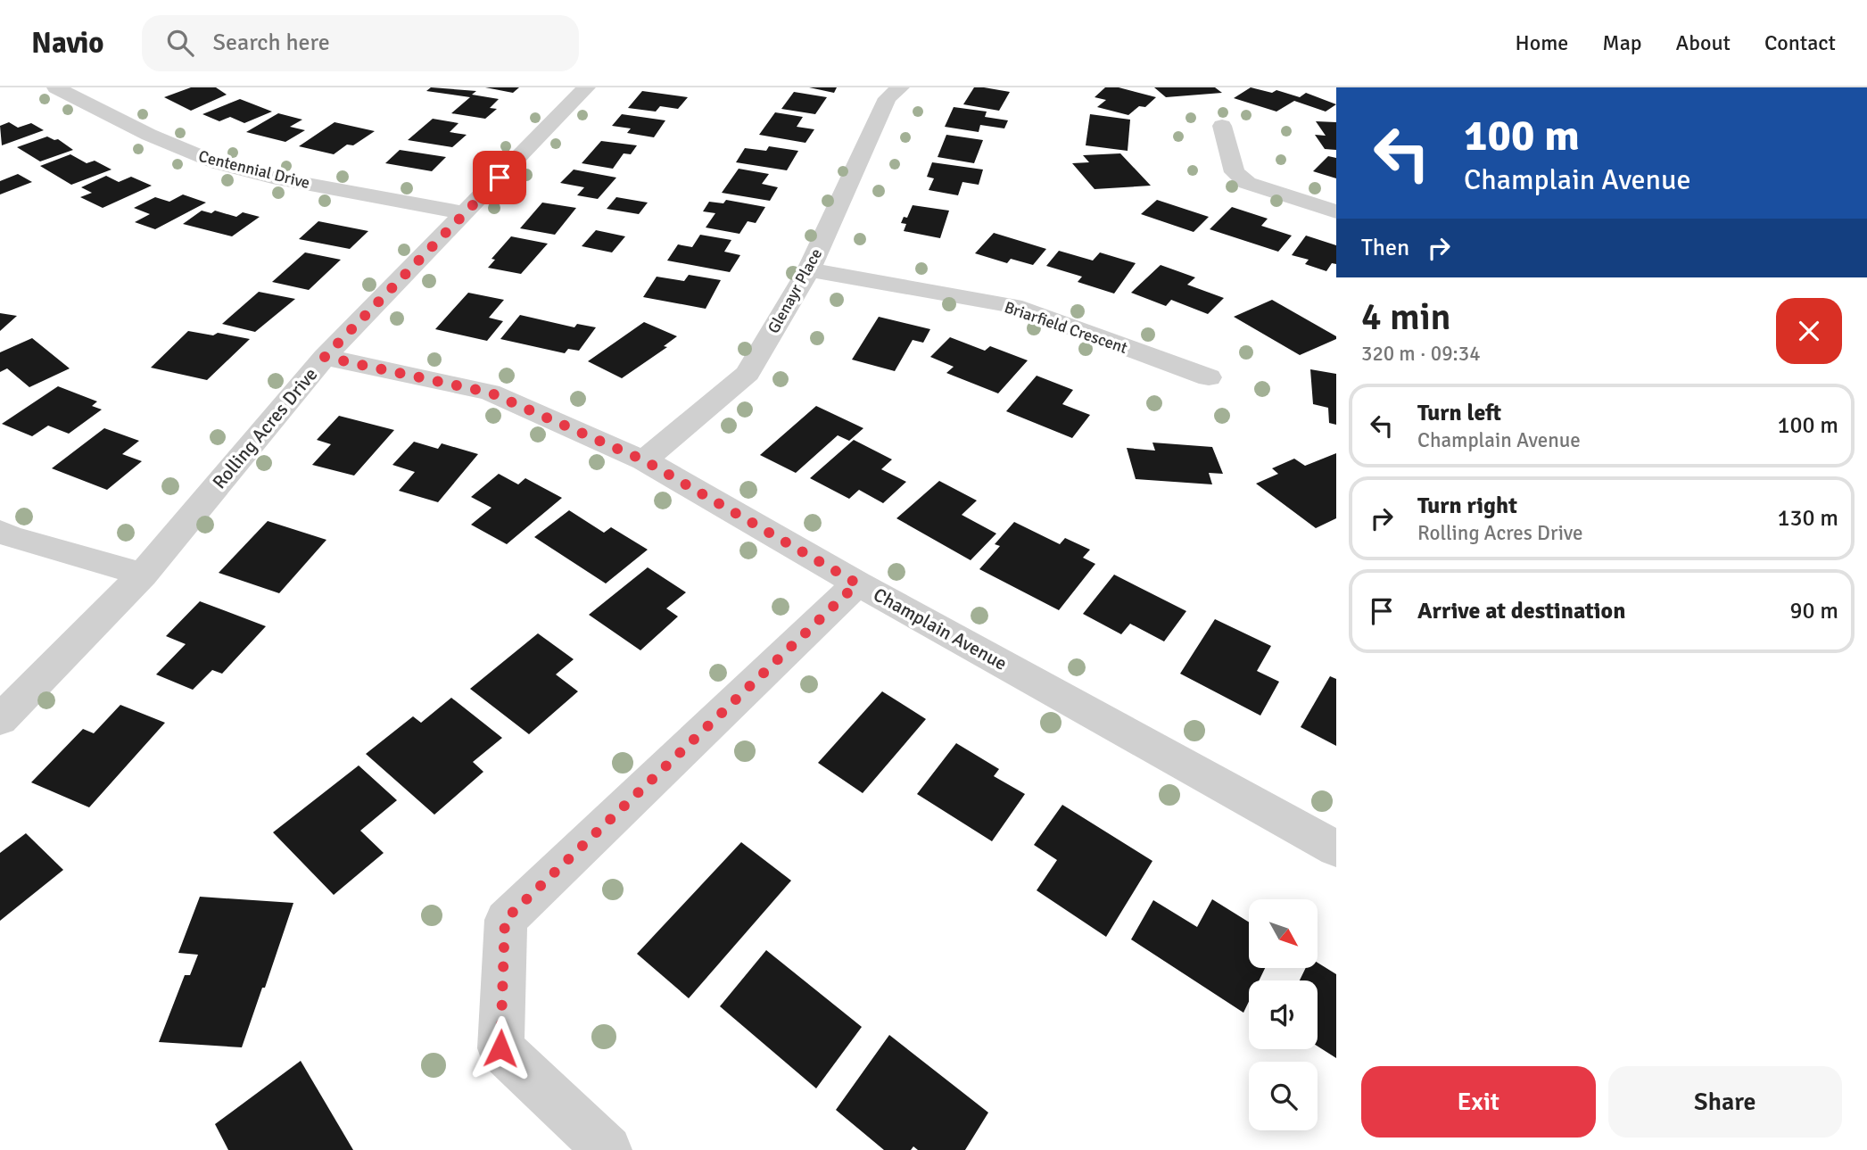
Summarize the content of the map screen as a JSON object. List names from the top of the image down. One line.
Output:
{"streets":{"street":["Centennial Drive","Glenayr Place","Briarfield Crescent","Rolling Acres Drive","Champlain Avenue"]},"crossings":[["Centennial Drive","Rolling Acres Drive"],["Glenayr Place","Briarfield Crescent"],["Glenayr Place","Champlain Avenue"],["Rolling Acres Drive","Champlain Avenue"]],"north":"bottom right","page":{"header":"Navio","search":"Search here","nav":["Home","Map","About","Contact"],"turn":["100 m","Champlain Avenue"],"then":"Then","heading":["4 min","320 m · 09:34"],"list":[{"name":"Turn left","note":"Champlain Avenue","value":"100 m"},{"name":"Turn right","note":"Rolling Acres Drive","value":"130 m"},{"name":"Arrive at destination","value":"90 m"}],"buttons":["Exit","Share"]}}
